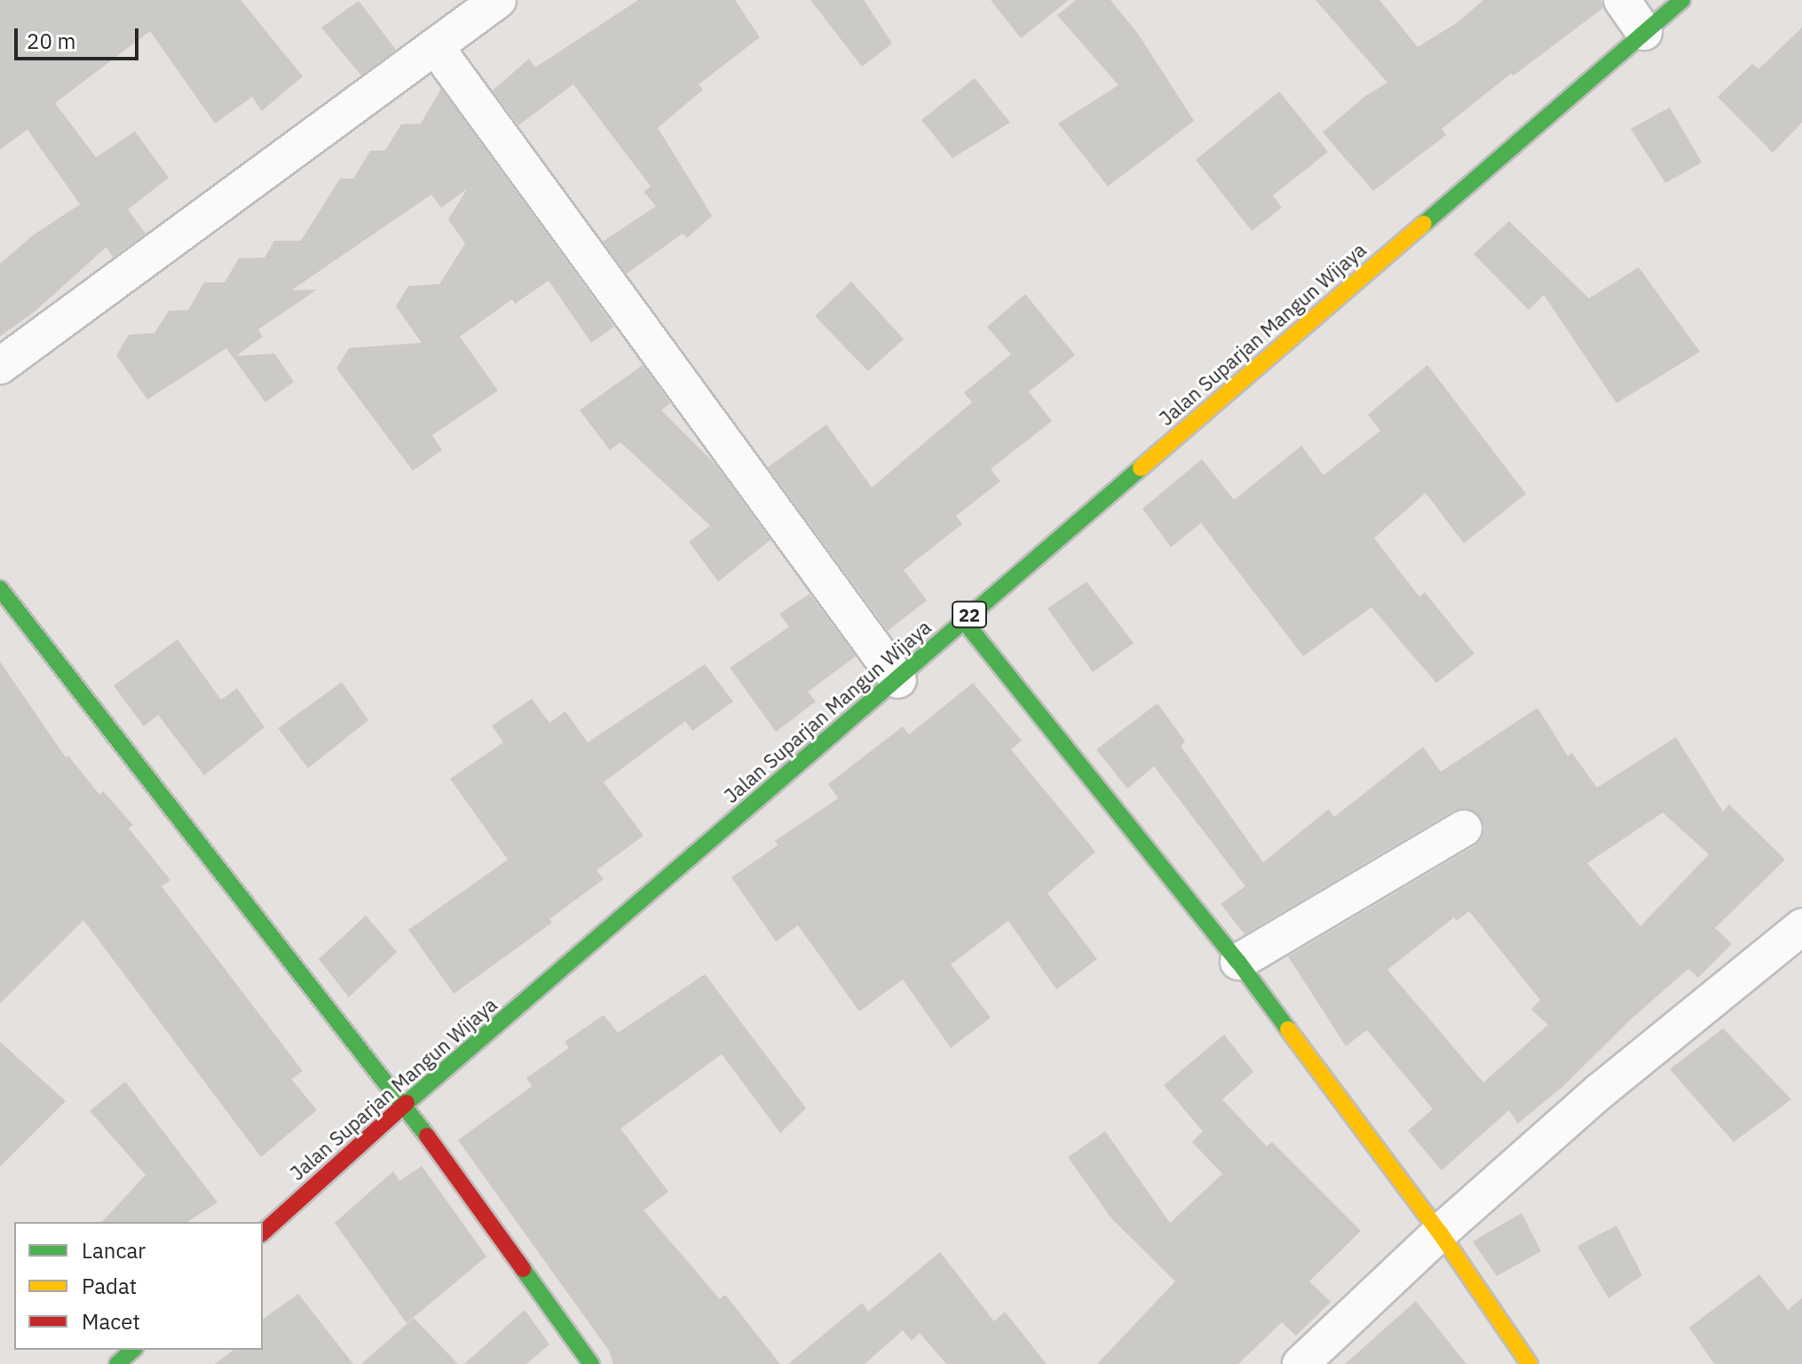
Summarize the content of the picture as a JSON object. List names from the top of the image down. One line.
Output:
{"streets":{"main road":["Jalan Suparjan Mangun Wijaya","22"]},"legend":["Lancar","Padat","Macet"],"scale_bar":"20 m"}
